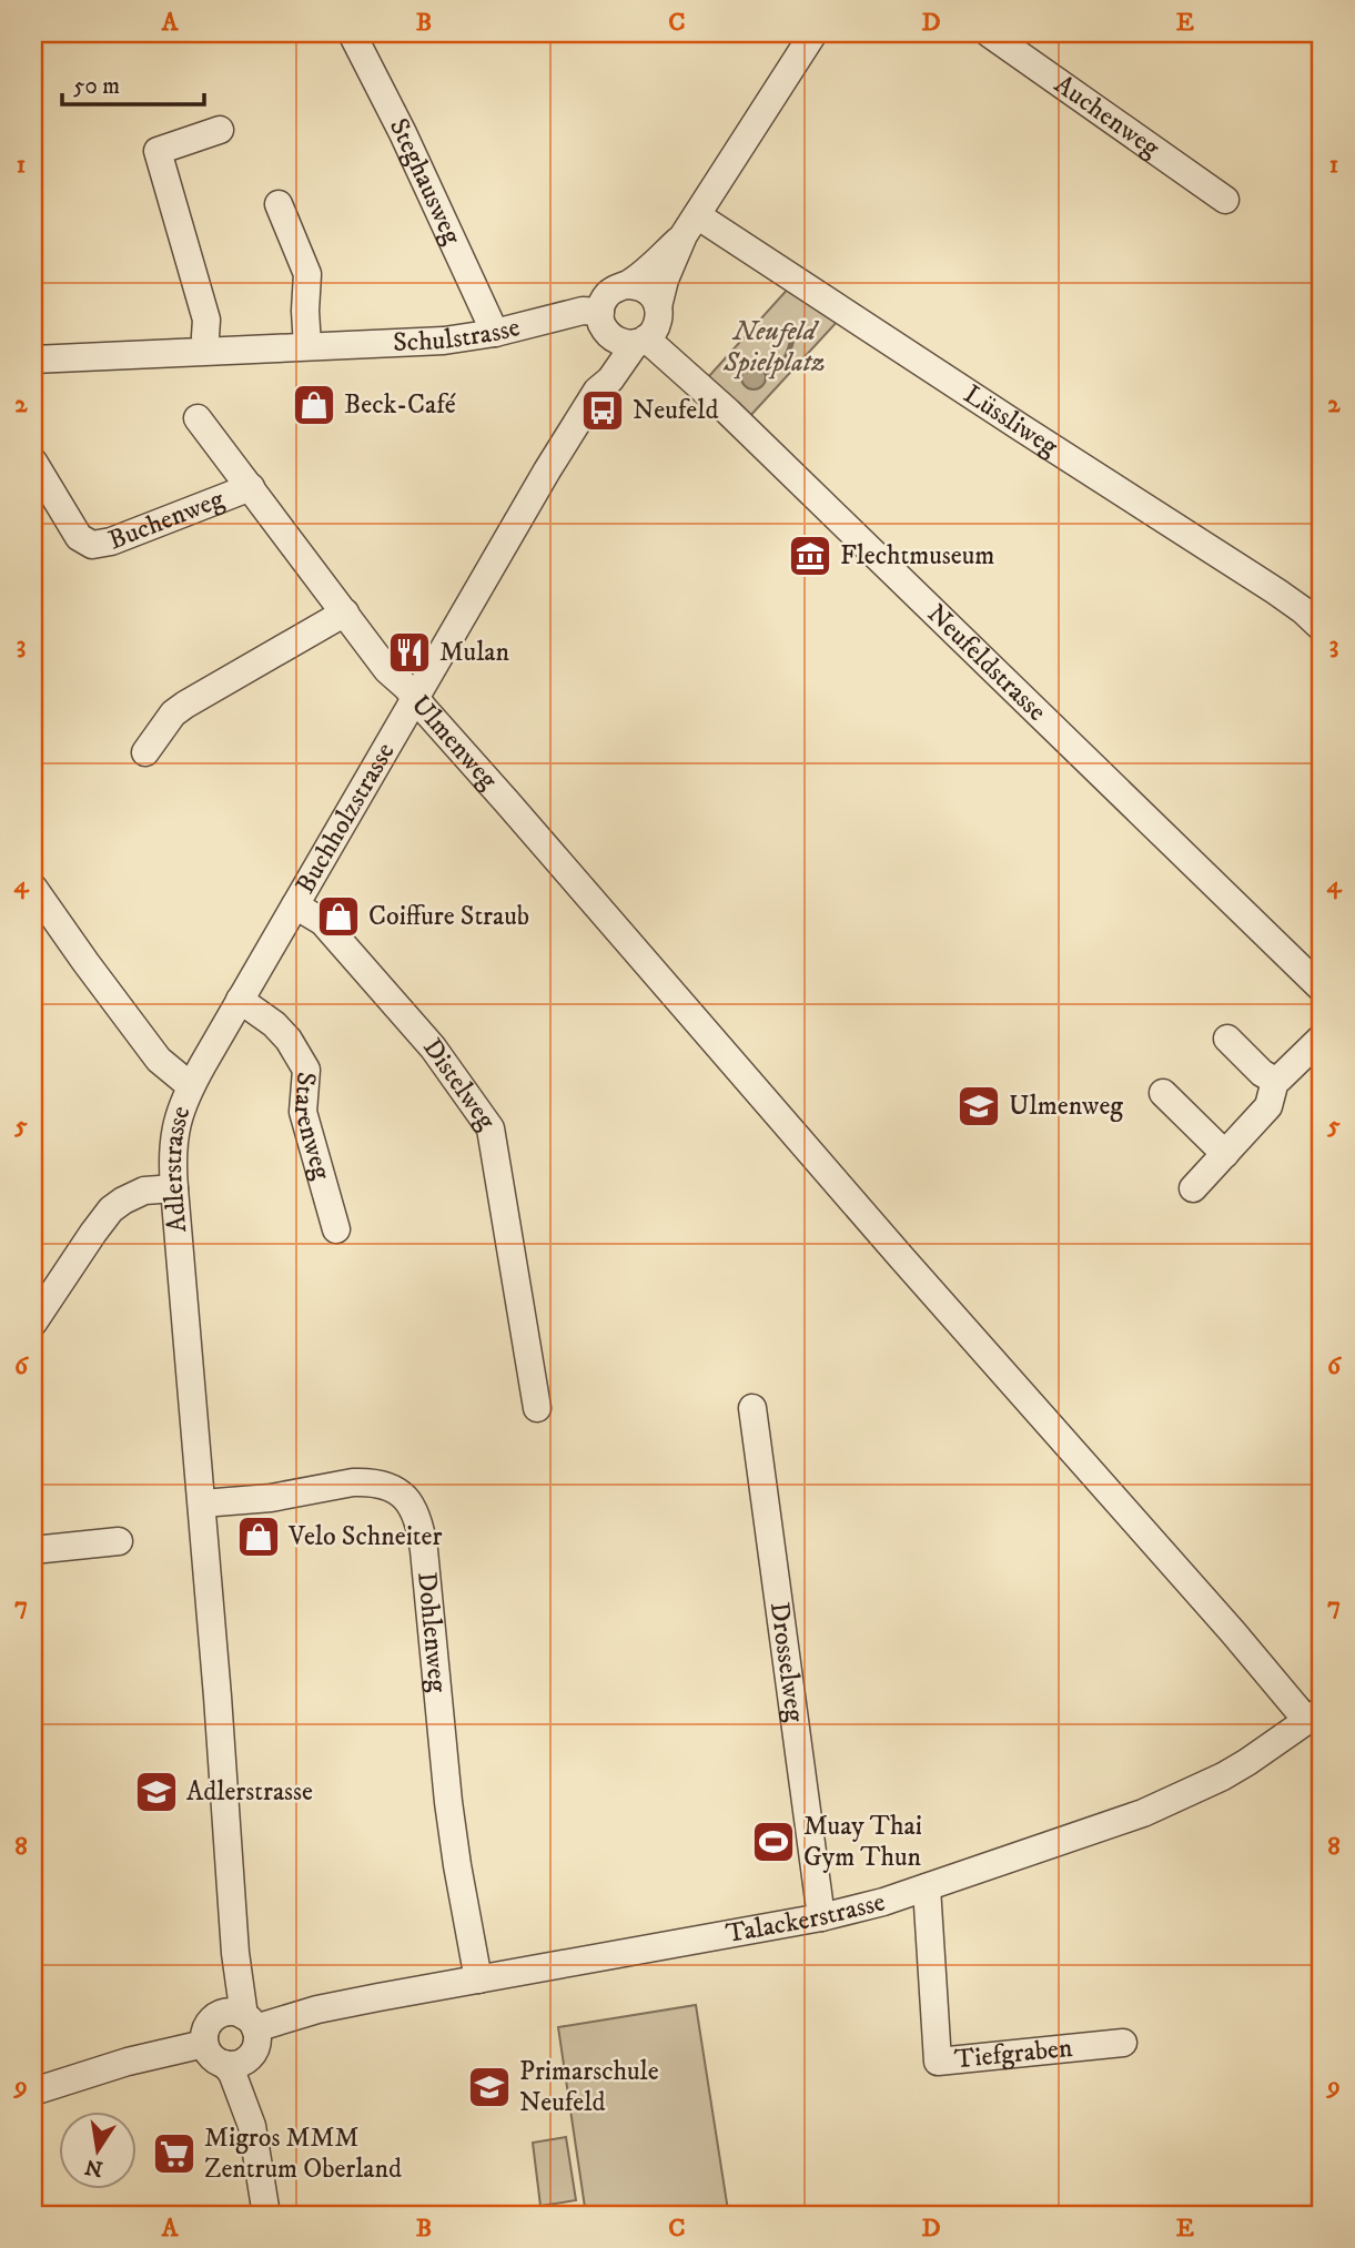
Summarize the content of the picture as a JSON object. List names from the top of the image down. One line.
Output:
{"streets":{"street":["Auchenweg","Steghausweg","Schulstrasse","Lüssliweg","Buchenweg","Neufeldstrasse","Ulmenweg","Buchholzstrasse","Distelweg","Starenweg","Adlerstrasse","Dohlenweg","Drosselweg","Talackerstrasse","Tiefgraben"]},"crossings":[["Steghausweg","Schulstrasse"],["Schulstrasse","Neufeldstrasse"],["Schulstrasse","Buchholzstrasse"],["Buchenweg","Ulmenweg"],["Neufeldstrasse","Buchholzstrasse"],["Ulmenweg","Buchholzstrasse"],["Ulmenweg","Talackerstrasse"],["Buchholzstrasse","Distelweg"],["Buchholzstrasse","Starenweg"],["Buchholzstrasse","Adlerstrasse"],["Adlerstrasse","Dohlenweg"],["Adlerstrasse","Talackerstrasse"],["Dohlenweg","Talackerstrasse"],["Drosselweg","Talackerstrasse"],["Talackerstrasse","Tiefgraben"]],"parks":["Neufeld Spielplatz"],"places":{"shop":["Beck-Café","Coiffure Straub","Velo Schneiter"],"bus stop":["Neufeld"],"museum":["Flechtmuseum"],"restaurant":["Mulan"],"school or university":["Ulmenweg","Adlerstrasse","Primarschule Neufeld"],"sports":["Muay Thai Gym Thun"],"supermarket":["Migros MMM Zentrum Oberland"]},"scale_bar":"50 m","north":"bottom","grid":{"columns":["A","B","C","D","E"],"rows":["1","2","3","4","5","6","7","8","9"]}}
